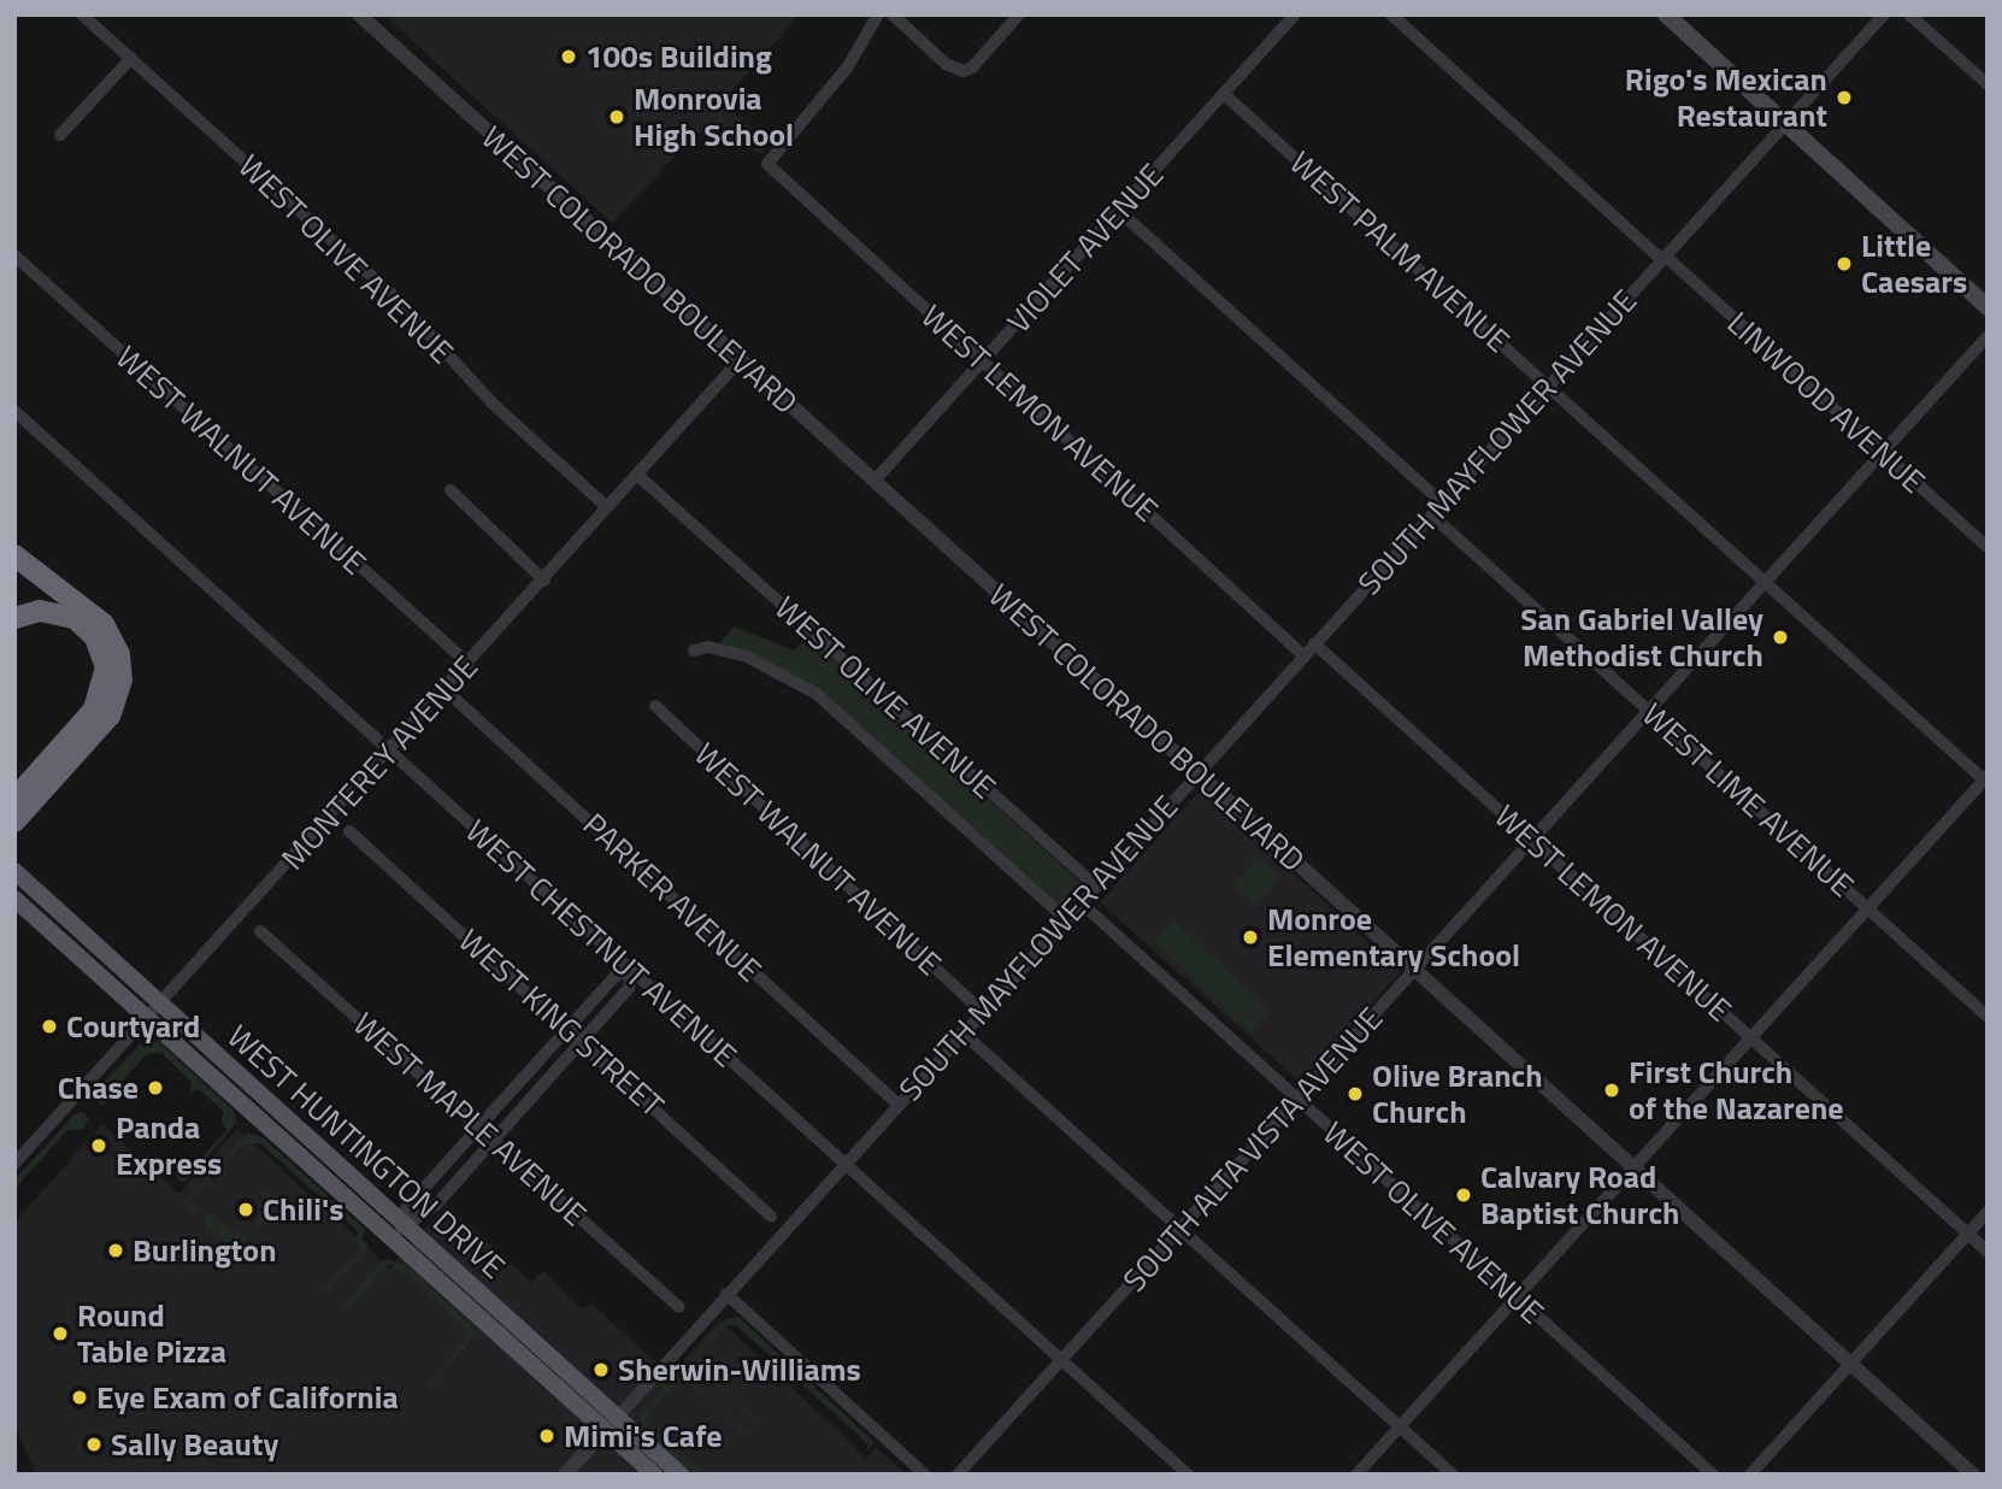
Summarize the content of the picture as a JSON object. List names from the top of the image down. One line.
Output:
{"streets":{"main road":["WEST HUNTINGTON DRIVE"],"street":["VIOLET AVENUE","WEST PALM AVENUE","WEST OLIVE AVENUE","WEST COLORADO BOULEVARD","LINWOOD AVENUE","WEST LEMON AVENUE","SOUTH MAYFLOWER AVENUE","WEST WALNUT AVENUE","MONTEREY AVENUE","WEST LIME AVENUE","PARKER AVENUE","WEST CHESTNUT AVENUE","WEST KING STREET","WEST MAPLE AVENUE","SOUTH ALTA VISTA AVENUE"]},"crossings":[["VIOLET AVENUE","WEST PALM AVENUE"],["VIOLET AVENUE","WEST COLORADO BOULEVARD"],["VIOLET AVENUE","WEST LEMON AVENUE"],["WEST PALM AVENUE","SOUTH MAYFLOWER AVENUE"],["WEST PALM AVENUE","SOUTH ALTA VISTA AVENUE"],["WEST OLIVE AVENUE","SOUTH MAYFLOWER AVENUE"],["WEST OLIVE AVENUE","MONTEREY AVENUE"],["WEST OLIVE AVENUE","SOUTH ALTA VISTA AVENUE"],["WEST COLORADO BOULEVARD","SOUTH MAYFLOWER AVENUE"],["WEST COLORADO BOULEVARD","MONTEREY AVENUE"],["WEST COLORADO BOULEVARD","SOUTH ALTA VISTA AVENUE"],["LINWOOD AVENUE","SOUTH MAYFLOWER AVENUE"],["LINWOOD AVENUE","SOUTH ALTA VISTA AVENUE"],["WEST LEMON AVENUE","SOUTH MAYFLOWER AVENUE"],["WEST LEMON AVENUE","SOUTH ALTA VISTA AVENUE"],["SOUTH MAYFLOWER AVENUE","WEST WALNUT AVENUE"],["SOUTH MAYFLOWER AVENUE","WEST LIME AVENUE"],["SOUTH MAYFLOWER AVENUE","PARKER AVENUE"],["SOUTH MAYFLOWER AVENUE","WEST CHESTNUT AVENUE"],["SOUTH MAYFLOWER AVENUE","WEST HUNTINGTON DRIVE"],["WEST WALNUT AVENUE","MONTEREY AVENUE"],["MONTEREY AVENUE","PARKER AVENUE"],["MONTEREY AVENUE","WEST CHESTNUT AVENUE"],["MONTEREY AVENUE","WEST HUNTINGTON DRIVE"],["WEST LIME AVENUE","SOUTH ALTA VISTA AVENUE"],["WEST CHESTNUT AVENUE","SOUTH ALTA VISTA AVENUE"]],"places":["100s Building","Rigo's Mexican Restaurant","Monrovia High School","Little Caesars","San Gabriel Valley Methodist Church","Monroe Elementary School","Courtyard","Chase","First Church of the Nazarene","Olive Branch Church","Panda Express","Calvary Road Baptist Church","Chili's","Burlington","Round Table Pizza","Sherwin-Williams","Eye Exam of California","Mimi's Cafe","Sally Beauty"]}
